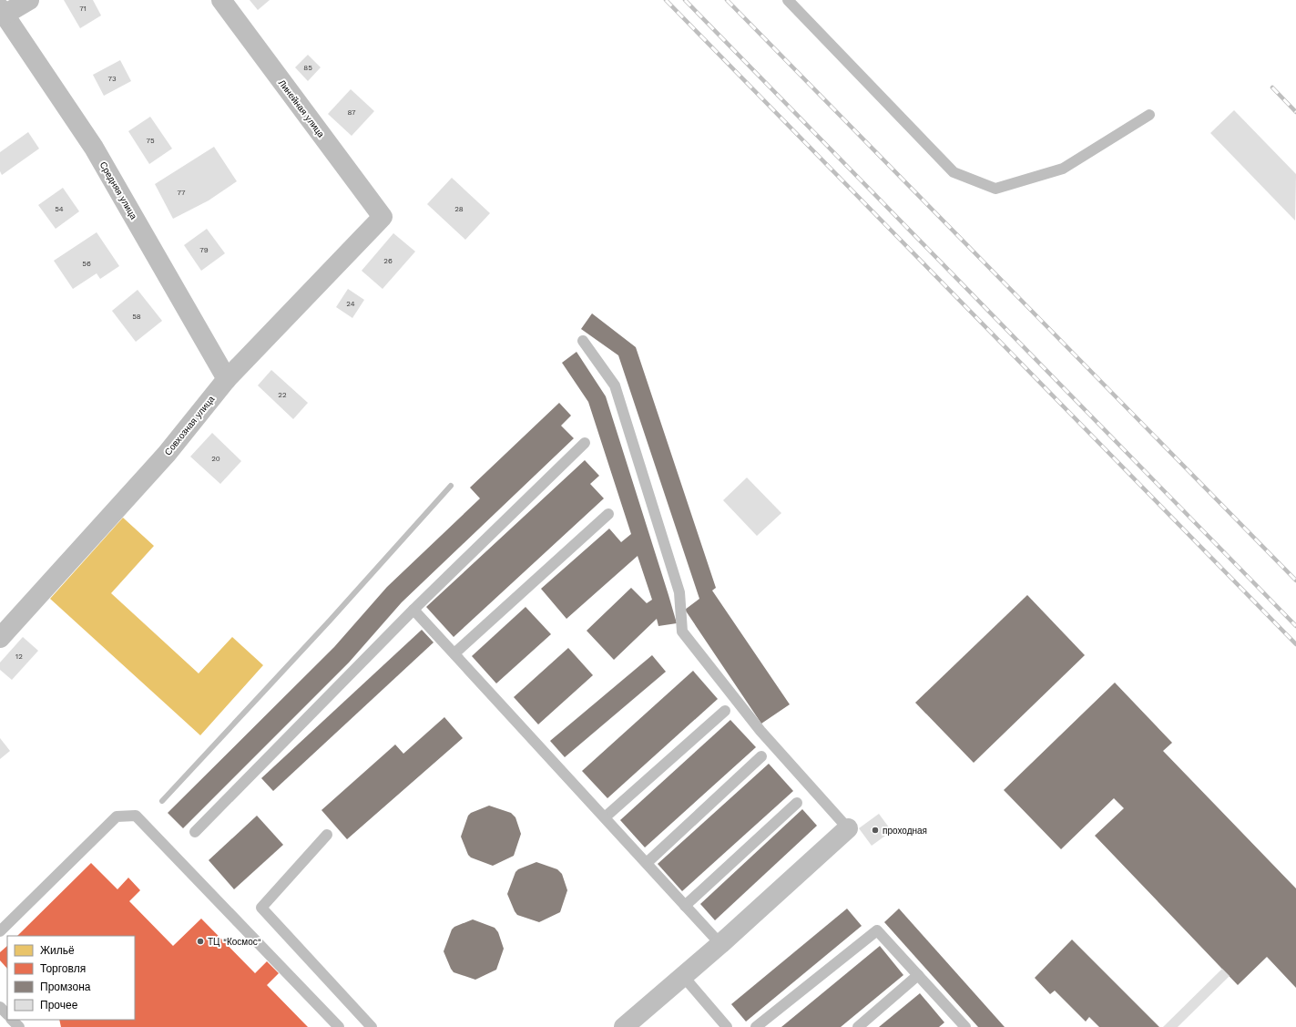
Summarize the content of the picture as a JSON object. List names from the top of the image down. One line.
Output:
{"streets":{"street":["Линейная улица","Средняя улица","Совхозная улица"]},"crossings":[["Линейная улица","Совхозная улица"],["Средняя улица","Совхозная улица"]],"places":["проходная","ТЦ \"Космос\""],"house_numbers":["71","85","73","87","75","77","54","28","79","26","56","24","58","22","20","12"],"legend":["Жильё","Торговля","Промзона","Прочее"]}
